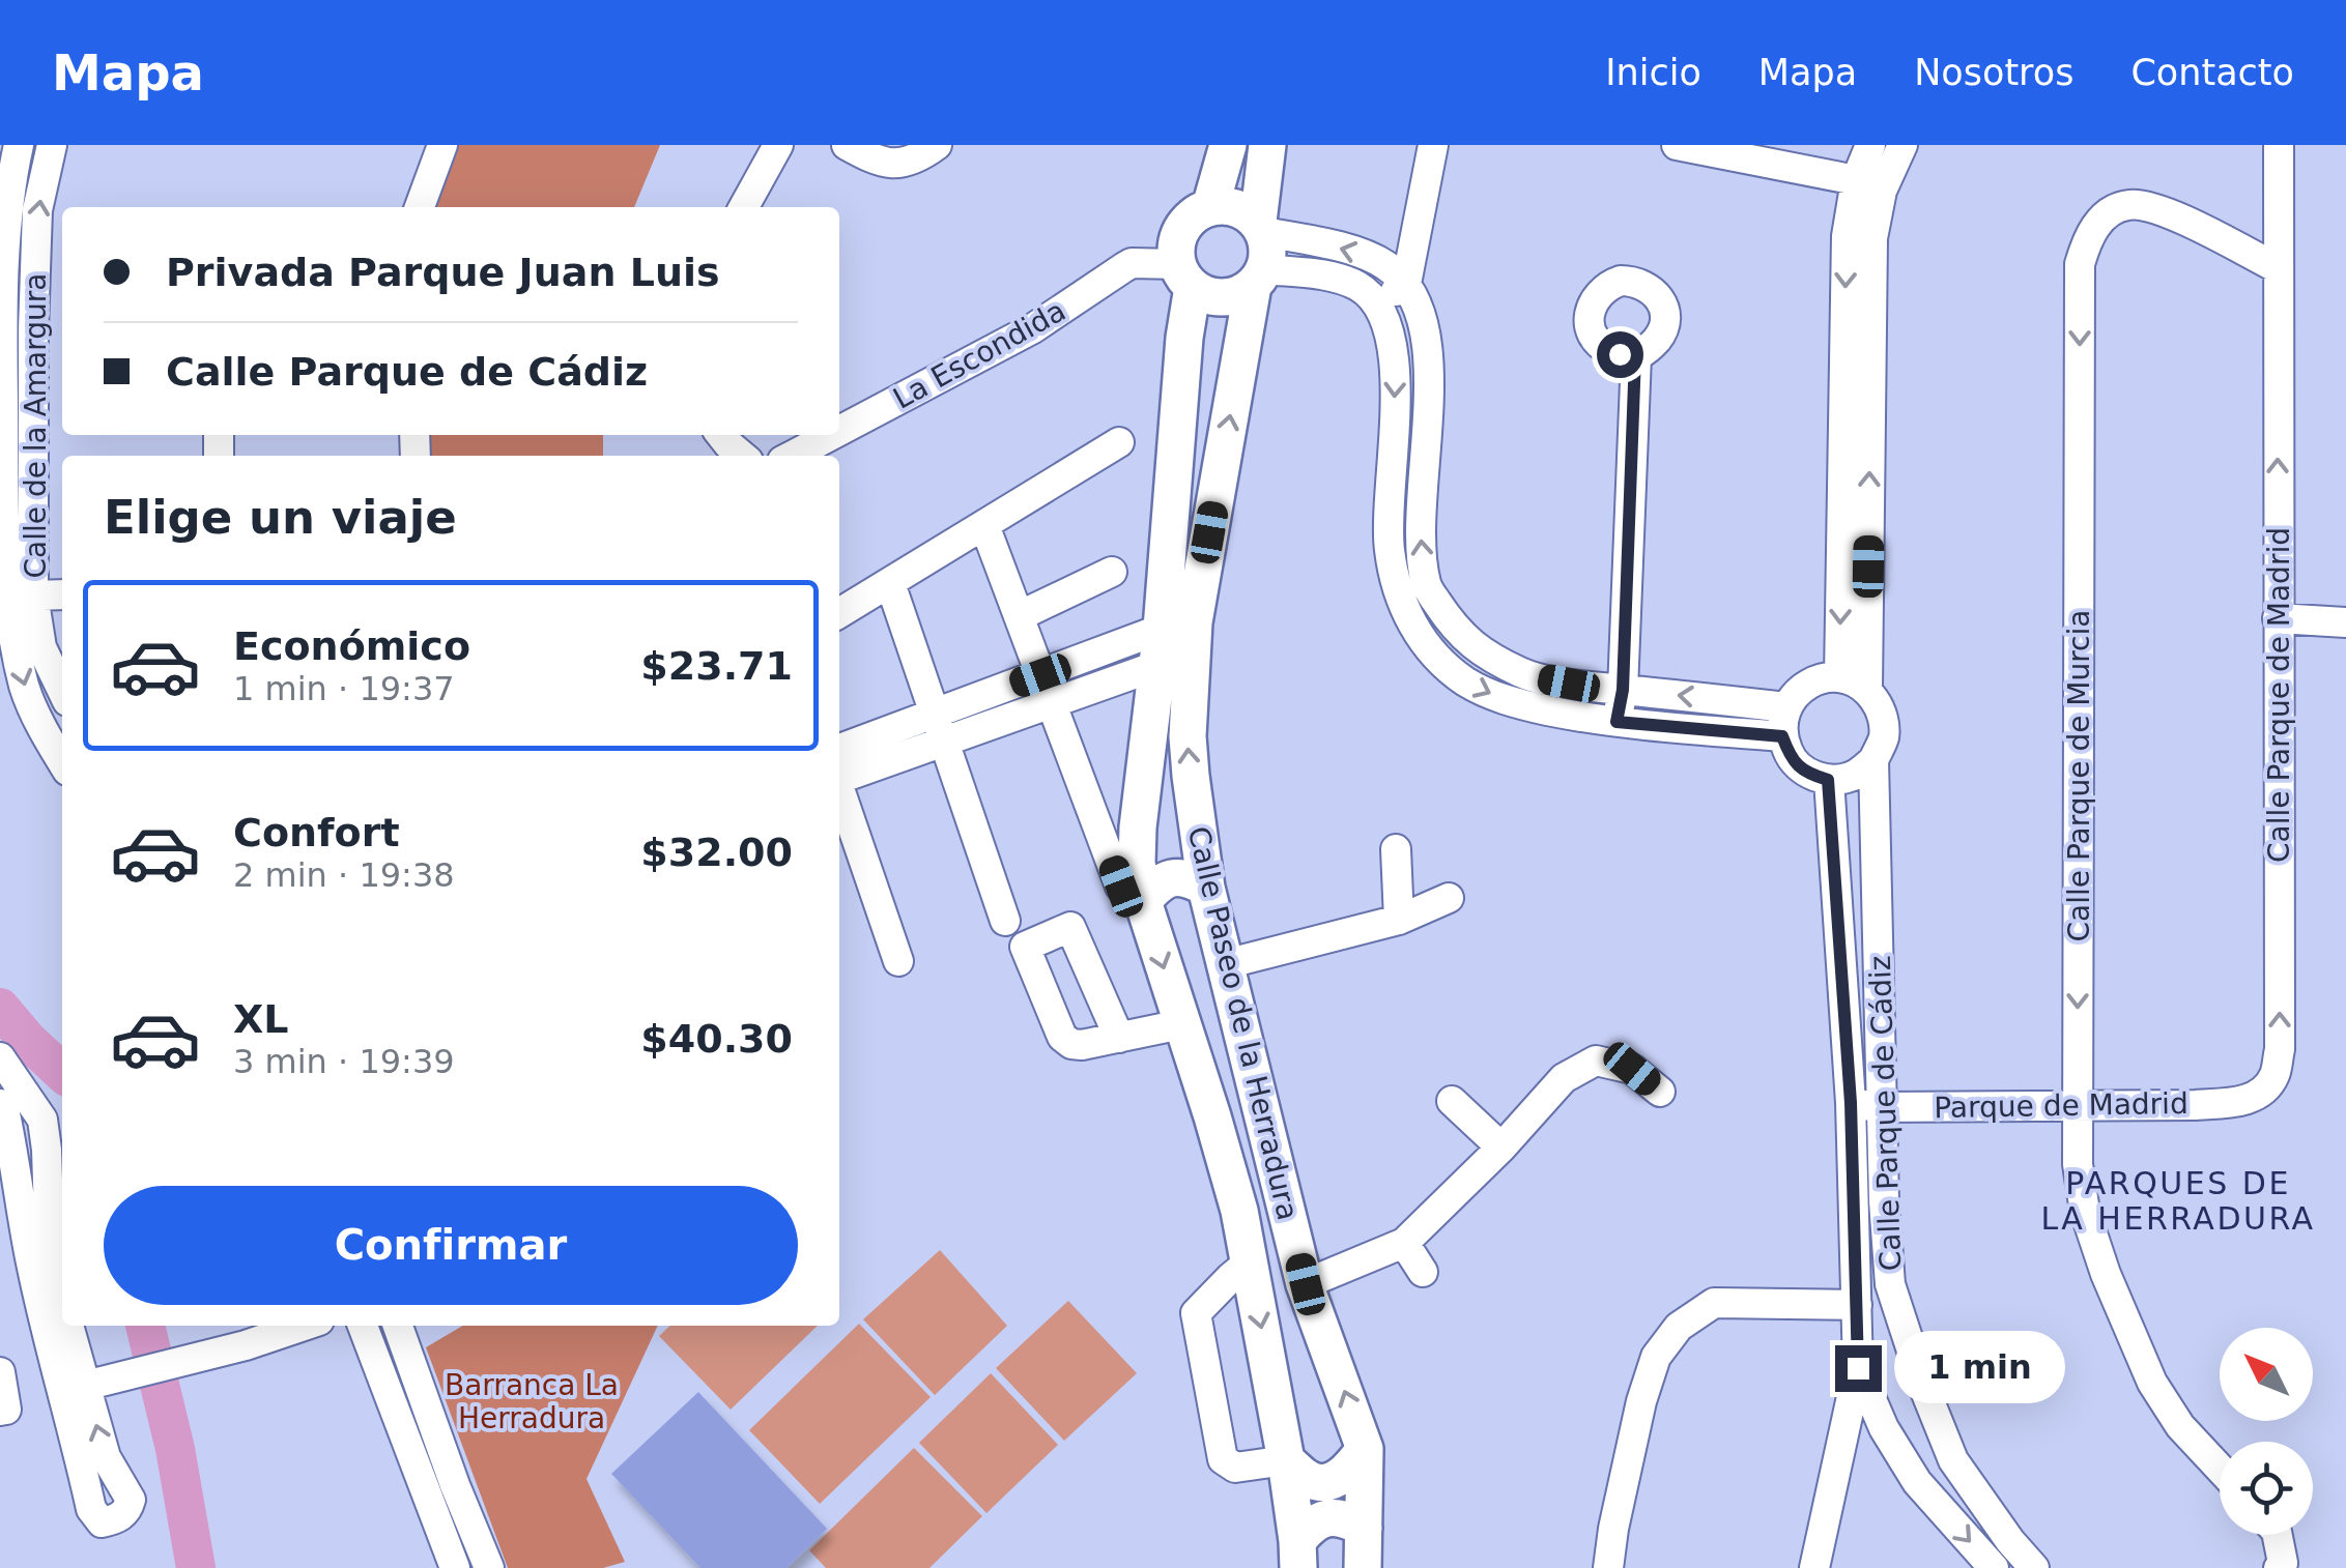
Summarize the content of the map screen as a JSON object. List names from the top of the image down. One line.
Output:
{"streets":{"main road":["Calle Paseo de la Herradura"],"street":["La Escondida","Calle de la Amargura","Calle Parque de Madrid","Calle Parque de Murcia","Parque de Madrid","Calle Parque de Cádiz"]},"crossings":[["La Escondida","Calle Paseo de la Herradura"],["Calle Parque de Madrid","Calle Parque de Murcia"],["Calle Parque de Madrid","Parque de Madrid"],["Calle Parque de Murcia","Parque de Madrid"],["Parque de Madrid","Calle Parque de Cádiz"]],"one_way":["Calle Parque de Madrid"],"districts":["PARQUES DE LA HERRADURA"],"parks":["Barranca La Herradura"],"north":"top left","page":{"header":"Mapa","nav":["Inicio","Mapa","Nosotros","Contacto"],"banner":["Privada Parque Juan Luis","Calle Parque de Cádiz"],"heading":"Elige un viaje","list":[{"name":"Económico","note":"1 min · 19:37","value":"$23.71"},{"name":"Confort","note":"2 min · 19:38","value":"$32.00"},{"name":"XL","note":"3 min · 19:39","value":"$40.30"}],"buttons":"Confirmar","bubble":"1 min"}}
